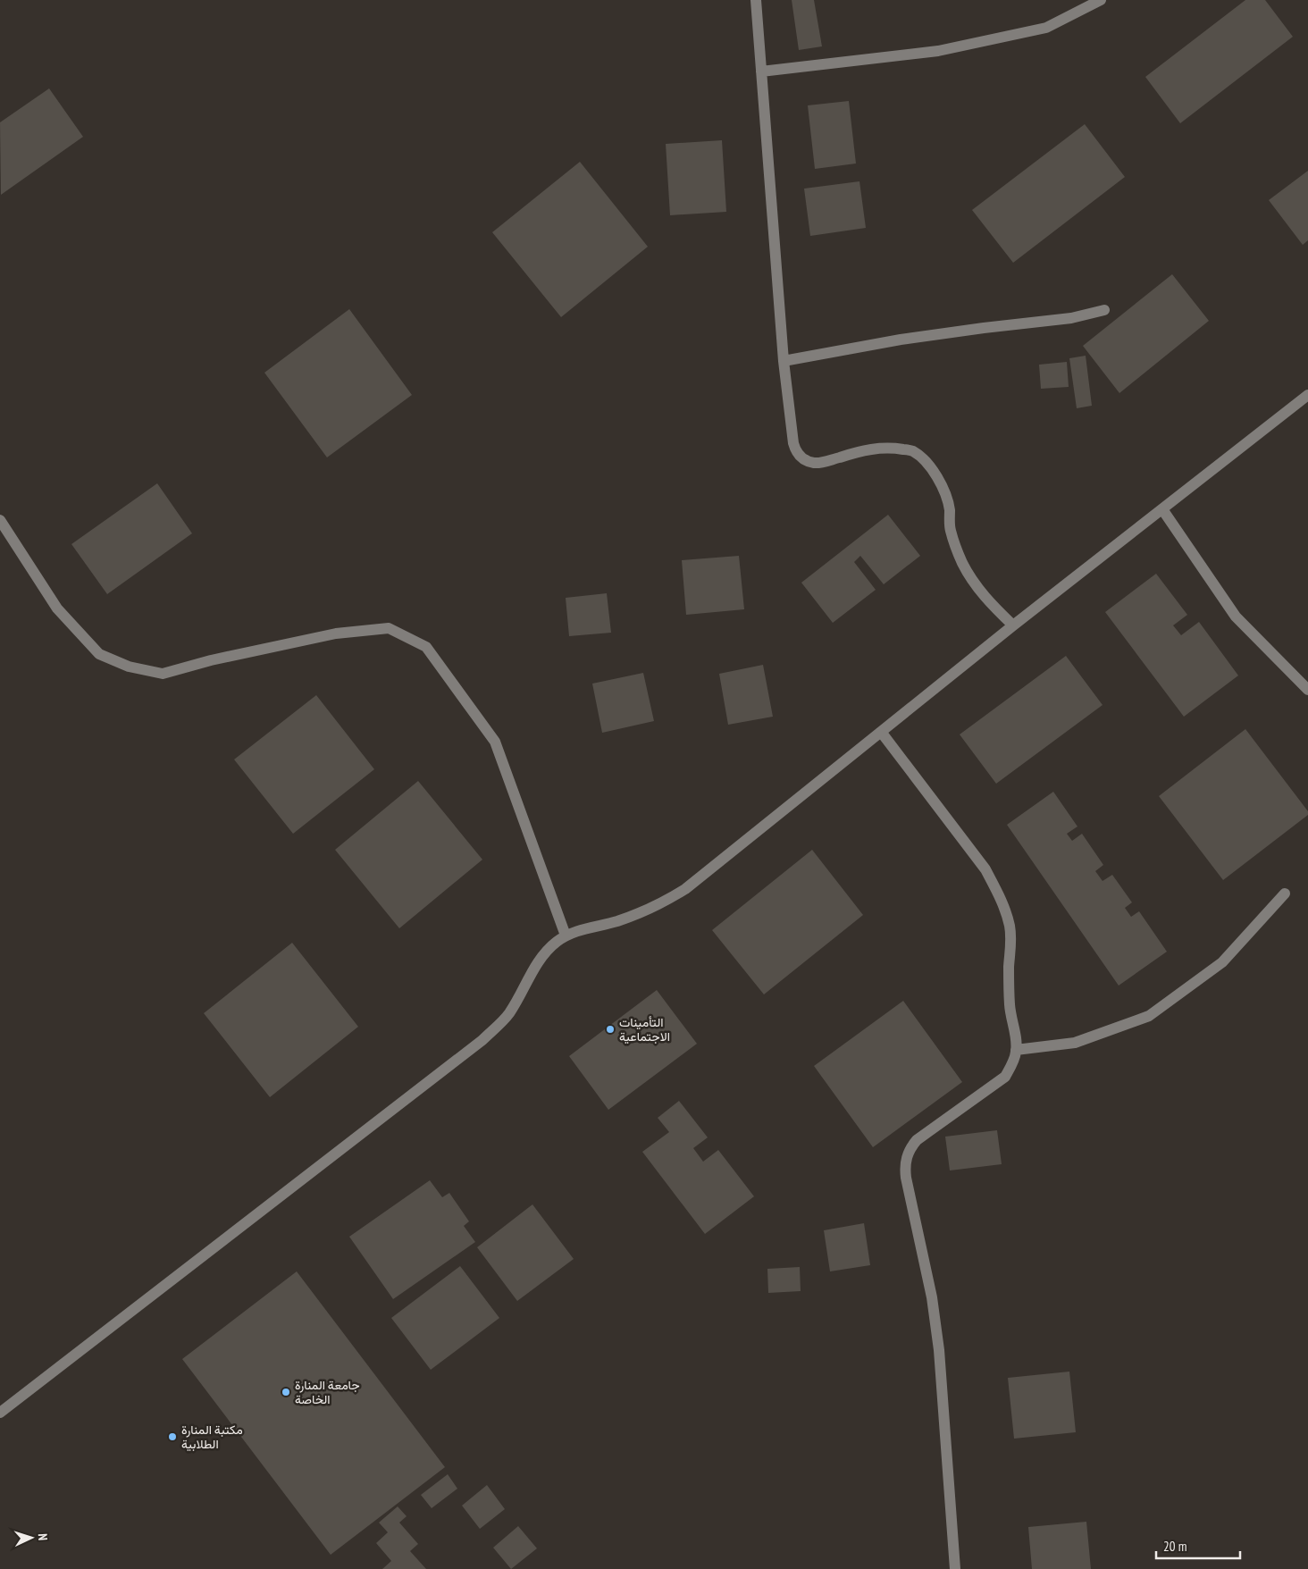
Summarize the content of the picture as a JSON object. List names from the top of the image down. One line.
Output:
{"places":["التأمينات الاجتماعية","جامعة المنارة الخاصة","مكتبة المنارة الطلابية"],"scale_bar":"20 m","north":"right"}
